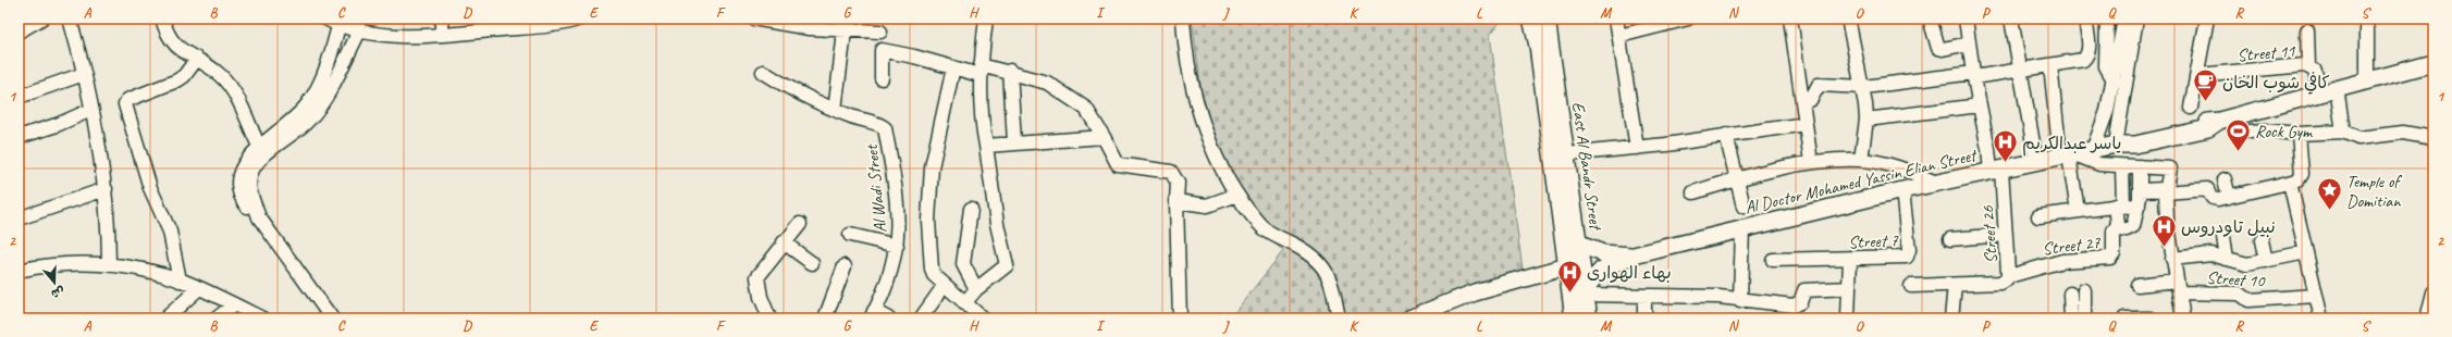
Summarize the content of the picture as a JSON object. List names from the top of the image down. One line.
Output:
{"streets":{"main road":["East Al Bandr Street","Al Doctor Mohamed Yassin Elian Street"],"street":["Street 11","Al Wadi Street","Street 26","Street 7","Street 27","Street 10"]},"crossings":[["Street 11","Al Doctor Mohamed Yassin Elian Street"],["East Al Bandr Street","Al Doctor Mohamed Yassin Elian Street"],["Al Doctor Mohamed Yassin Elian Street","Street 26"],["Al Doctor Mohamed Yassin Elian Street","Street 7"],["Street 26","Street 27"]],"places":{"cafe":["كافي شوب الخان"],"sports":["Rock Gym"],"hospital":["ياسر عبدالكريم","نبيل تاودروس","بهاء الهوارى"],"place":["Temple of Domitian"]},"north":"bottom","grid":{"columns":["A","B","C","D","E","F","G","H","I","J","K","L","M","N","O","P","Q","R","S"],"rows":["1","2"]}}
